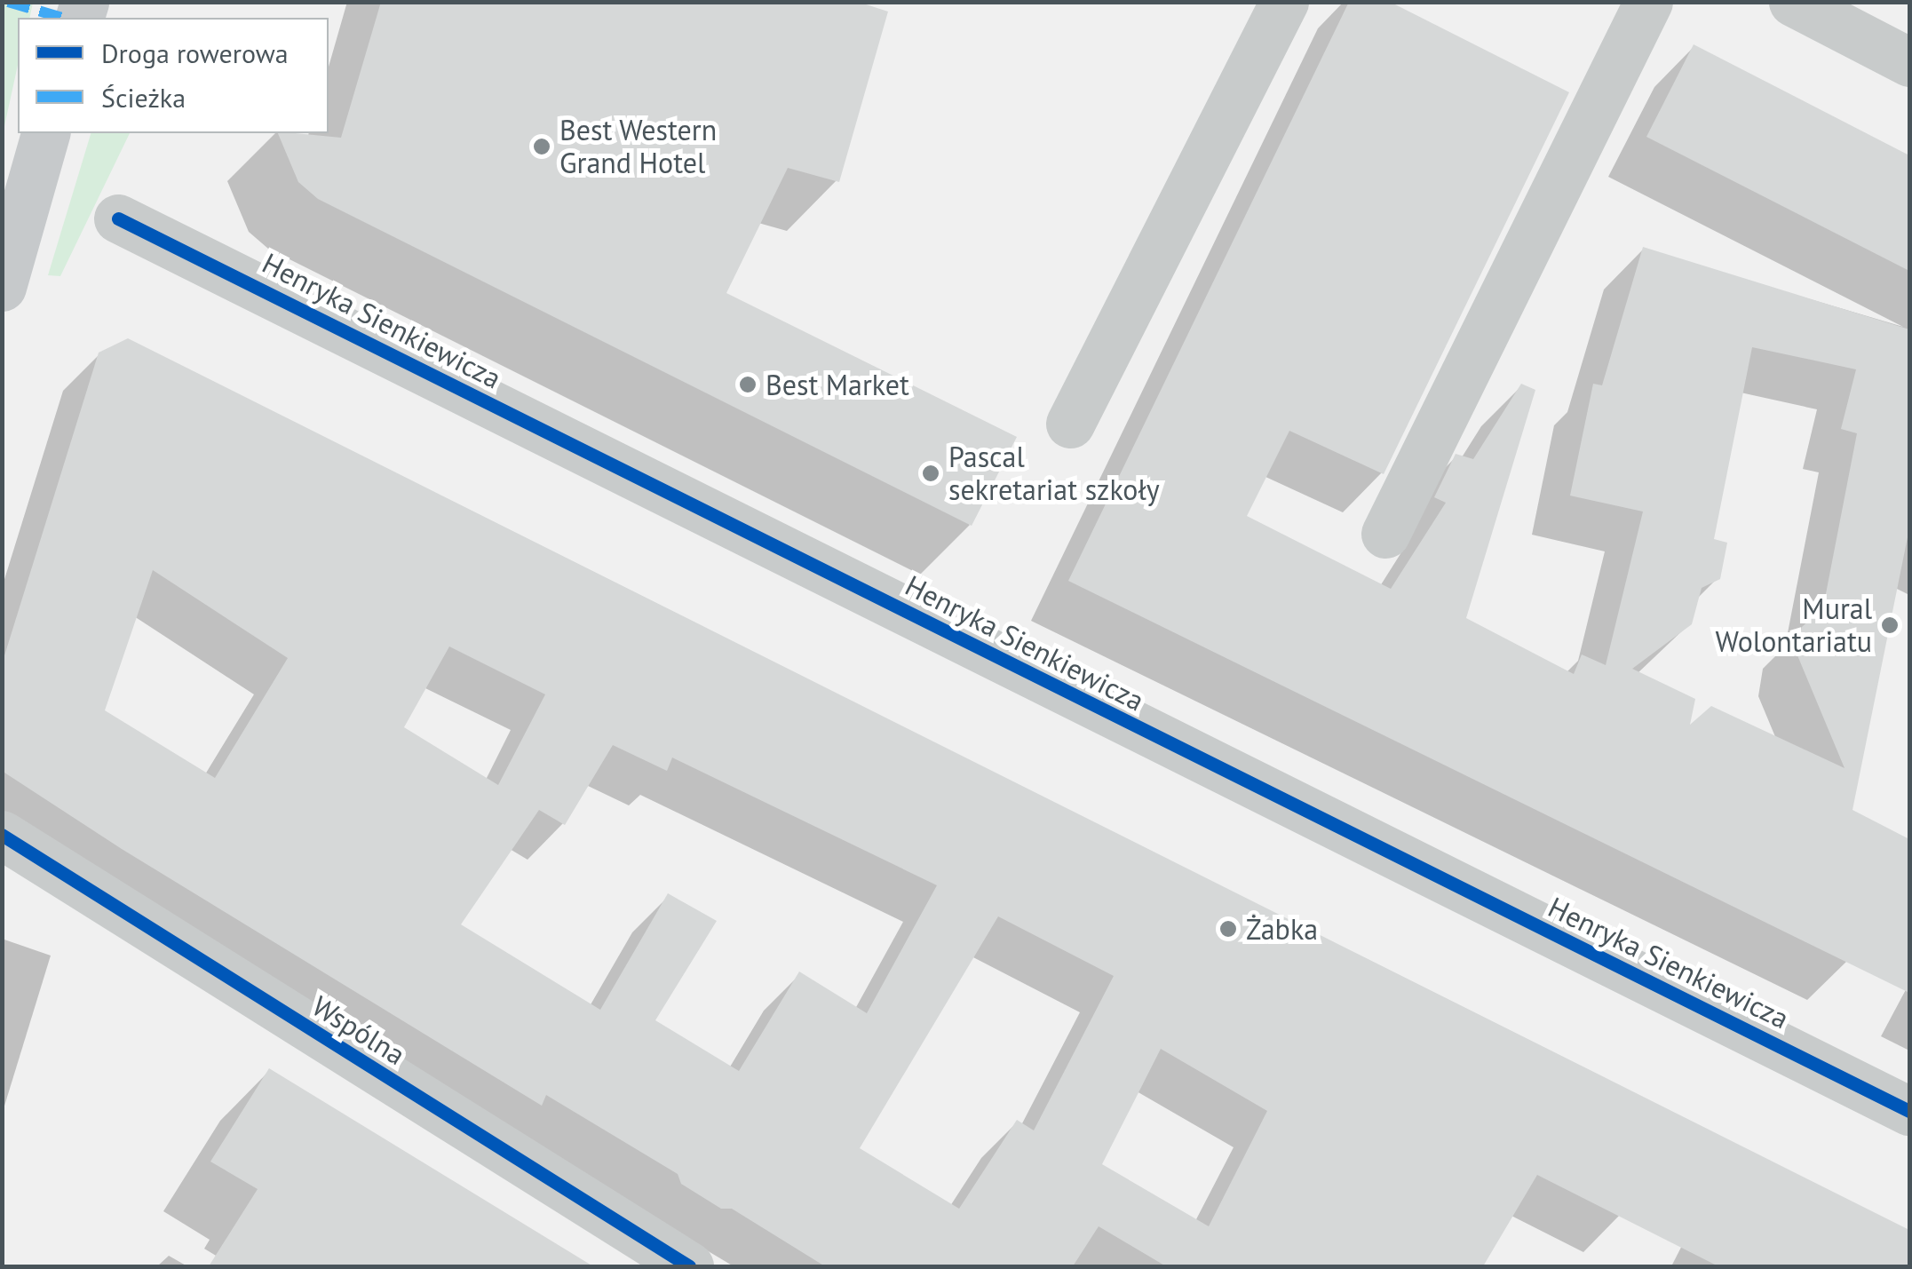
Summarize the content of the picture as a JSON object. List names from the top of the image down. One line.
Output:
{"streets":{"street":["Henryka Sienkiewicza","Wspólna"]},"places":["Best Western Grand Hotel","Best Market","Pascal sekretariat szkoły","Mural Wolontariatu","Żabka"],"legend":["Droga rowerowa","Ścieżka"]}
